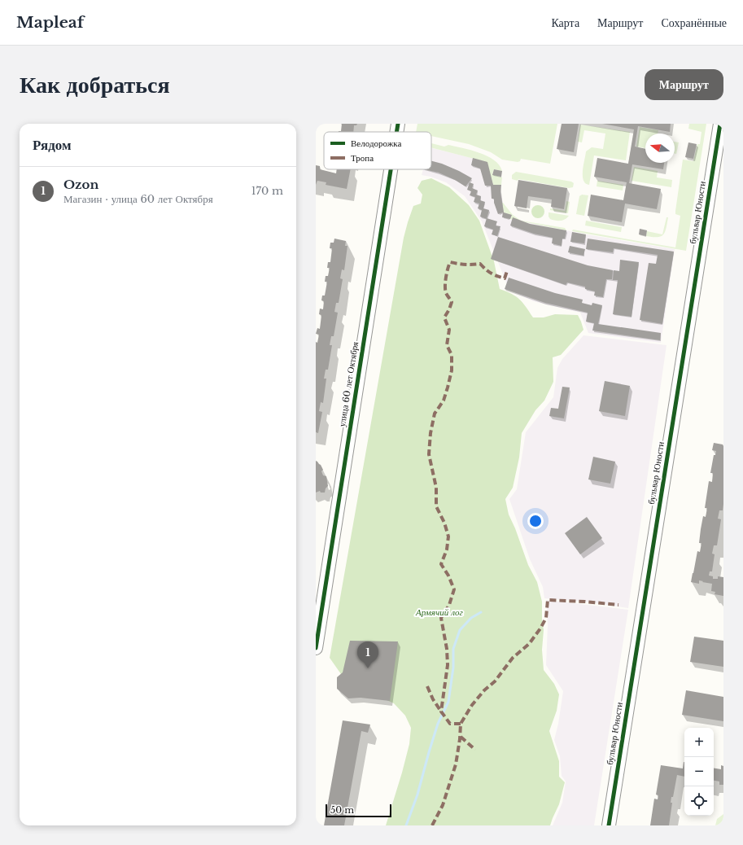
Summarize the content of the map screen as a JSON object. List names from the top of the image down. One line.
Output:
{"streets":{"street":["бульвар Юности","улица 60 лет Октября"]},"parks":["Армячий лог"],"legend":["Велодорожка","Тропа"],"scale_bar":"50 m","north":"left","page":{"header":"Mapleaf","nav":["Карта","Маршрут","Сохранённые"],"buttons":"Маршрут","title":"Как добраться","heading":"Рядом","list":[{"mark":"1","name":"Ozon","note":"Магазин · улица 60 лет Октября","value":"170 m"}],"pins":"1","map_buttons":["+","−"],"scale":"50 m"}}
